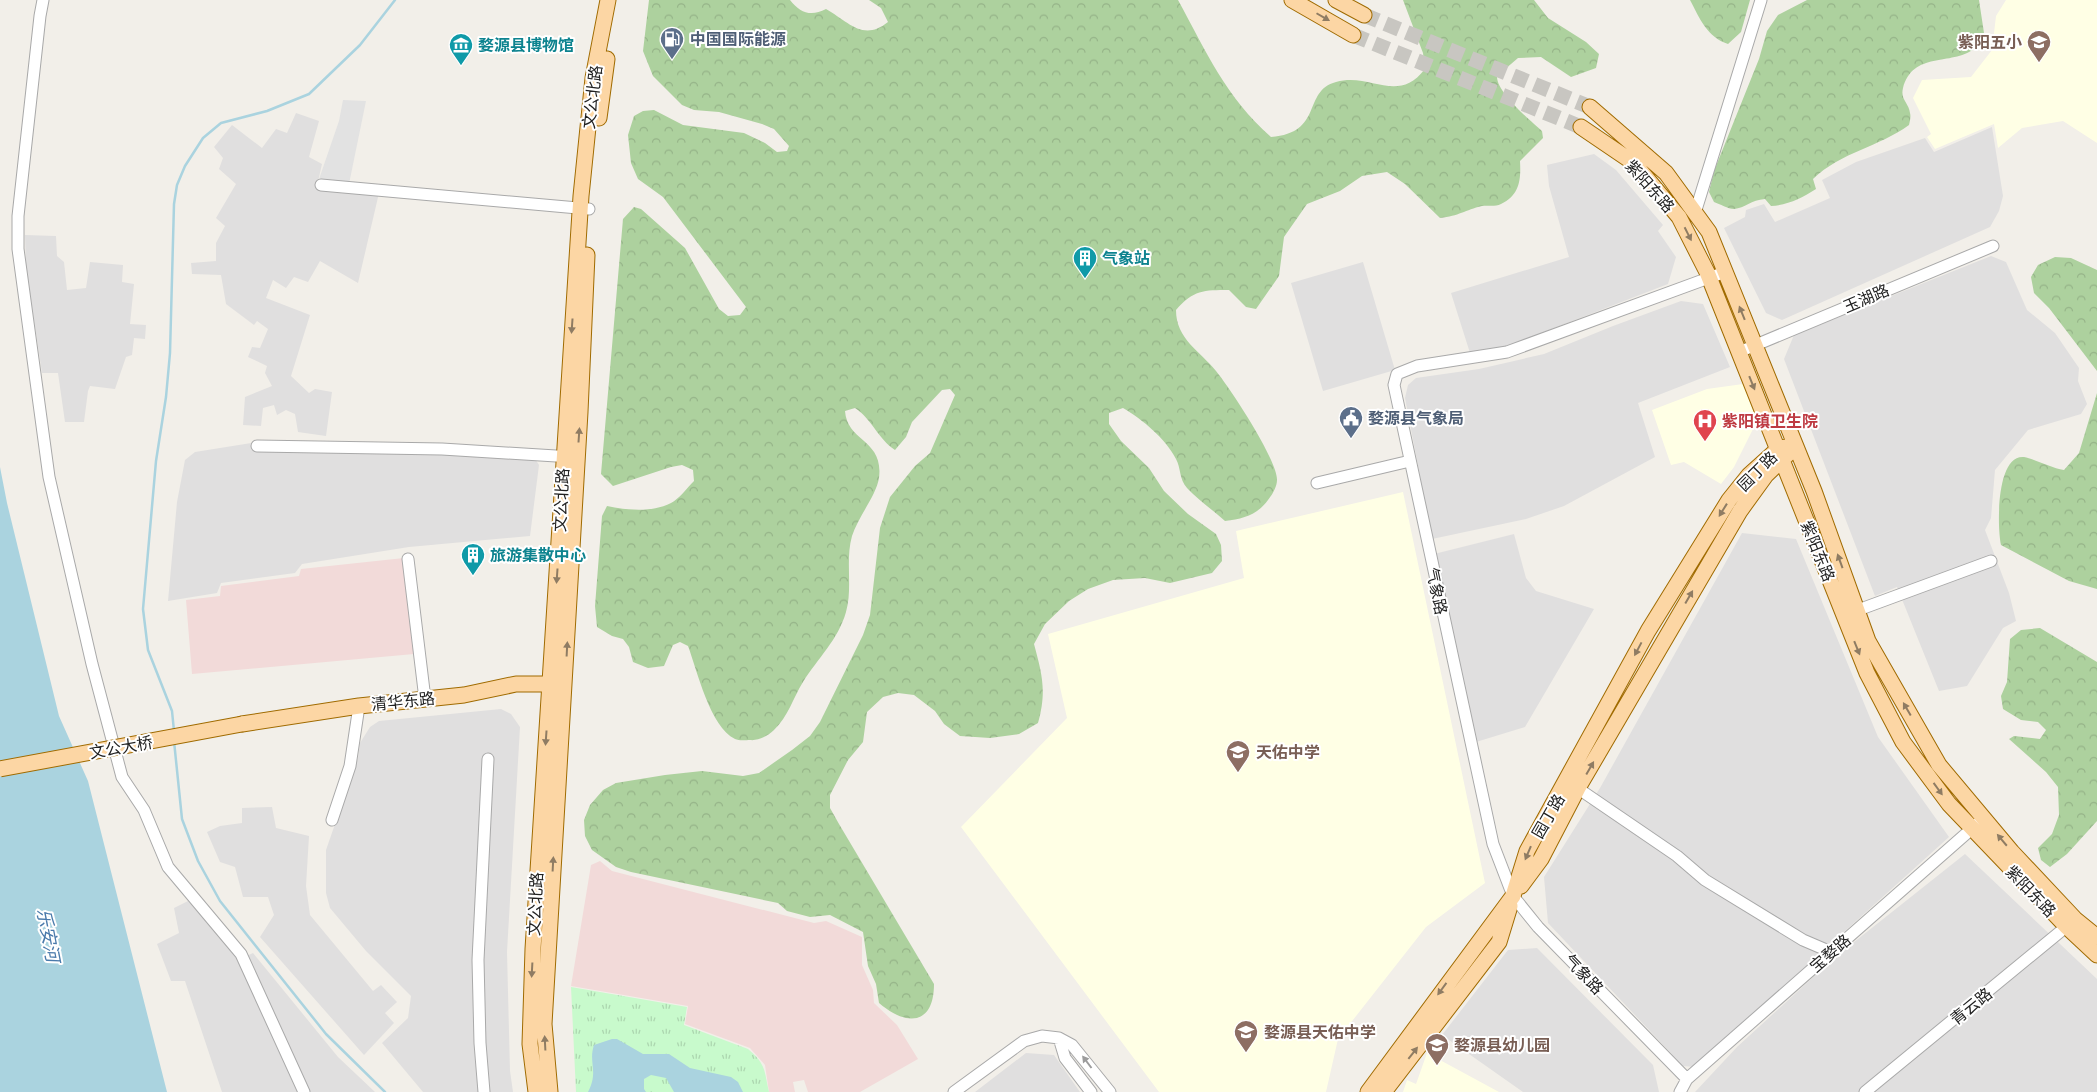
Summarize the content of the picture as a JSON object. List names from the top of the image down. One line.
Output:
{"streets":{"main road":["文公北路","紫阳东路","园丁路","清华东路","文公大桥"],"street":["玉湖路","气象路","宝婺路","青云路"]},"crossings":[["文公北路","清华东路"],["紫阳东路","玉湖路"],["紫阳东路","园丁路"],["紫阳东路","气象路"],["紫阳东路","宝婺路"],["紫阳东路","青云路"],["园丁路","气象路"],["气象路","宝婺路"],["清华东路","文公大桥"]],"water":["乐安河"],"places":{"fuel station":["中国国际能源"],"school or university":["紫阳五小","天佑中学","婺源县天佑中学","婺源县幼儿园"],"museum":["婺源县博物馆"],"building":["气象站","旅游集散中心"],"public building":["婺源县气象局"],"hospital":["紫阳镇卫生院"]}}
